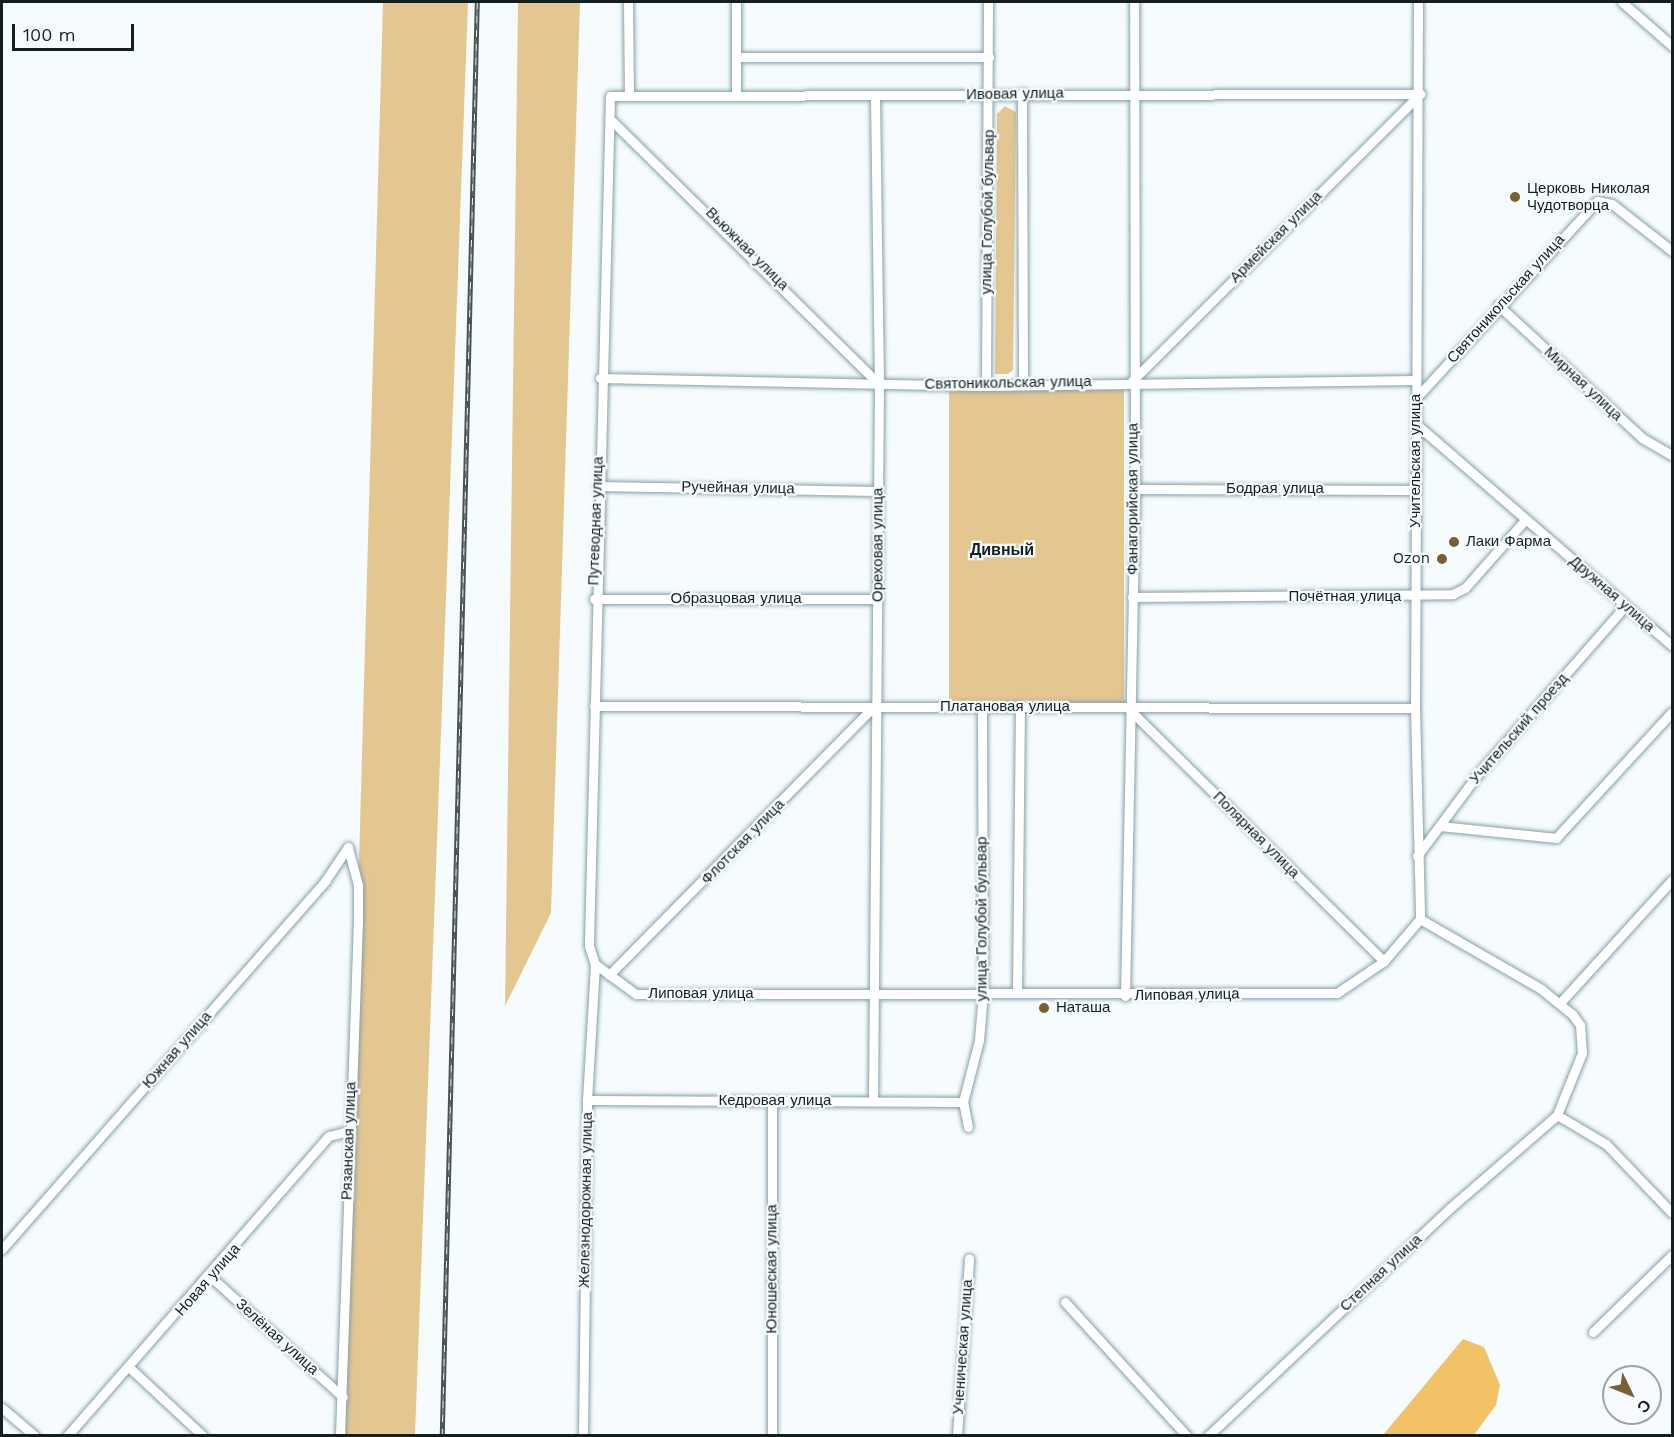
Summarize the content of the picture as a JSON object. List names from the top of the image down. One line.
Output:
{"streets":{"street":["Ивовая улица","улица Голубой бульвар","Армейская улица","Вьюжная улица","Святоникольская улица","Мирная улица","Учительская улица","Ручейная улица","Бодрая улица","Фанагорийская улица","Путеводная улица","Ореховая улица","Дружная улица","Почётная улица","Образцовая улица","Платановая улица","Учительский проезд","Полярная улица","Флотская улица","Липовая улица","Южная улица","Кедровая улица","Рязанская улица","Железнодорожная улица","Юношеская улица","Степная улица","Новая улица","Зелёная улица","Ученическая улица"]},"crossings":[["Ивовая улица","улица Голубой бульвар"],["Ивовая улица","Армейская улица"],["Ивовая улица","Учительская улица"],["Ивовая улица","Фанагорийская улица"],["Ивовая улица","Путеводная улица"],["Ивовая улица","Ореховая улица"],["улица Голубой бульвар","Святоникольская улица"],["улица Голубой бульвар","Платановая улица"],["улица Голубой бульвар","Липовая улица"],["улица Голубой бульвар","Кедровая улица"],["Армейская улица","Святоникольская улица"],["Армейская улица","Учительская улица"],["Армейская улица","Фанагорийская улица"],["Вьюжная улица","Святоникольская улица"],["Вьюжная улица","Путеводная улица"],["Вьюжная улица","Ореховая улица"],["Святоникольская улица","Мирная улица"],["Святоникольская улица","Учительская улица"],["Святоникольская улица","Фанагорийская улица"],["Святоникольская улица","Путеводная улица"],["Святоникольская улица","Ореховая улица"],["Учительская улица","Бодрая улица"],["Учительская улица","Дружная улица"],["Учительская улица","Почётная улица"],["Учительская улица","Платановая улица"],["Учительская улица","Учительский проезд"],["Учительская улица","Липовая улица"],["Ручейная улица","Путеводная улица"],["Ручейная улица","Ореховая улица"],["Бодрая улица","Фанагорийская улица"],["Фанагорийская улица","Почётная улица"],["Фанагорийская улица","Платановая улица"],["Фанагорийская улица","Полярная улица"],["Фанагорийская улица","Липовая улица"],["Путеводная улица","Образцовая улица"],["Путеводная улица","Платановая улица"],["Путеводная улица","Железнодорожная улица"],["Ореховая улица","Образцовая улица"],["Ореховая улица","Платановая улица"],["Ореховая улица","Флотская улица"],["Ореховая улица","Липовая улица"],["Ореховая улица","Кедровая улица"],["Дружная улица","Почётная улица"],["Дружная улица","Учительский проезд"],["Платановая улица","Полярная улица"],["Платановая улица","Флотская улица"],["Полярная улица","Липовая улица"],["Флотская улица","Липовая улица"],["Южная улица","Рязанская улица"],["Кедровая улица","Железнодорожная улица"],["Кедровая улица","Юношеская улица"],["Рязанская улица","Новая улица"],["Рязанская улица","Зелёная улица"],["Новая улица","Зелёная улица"]],"districts":["Дивный"],"places":["Церковь Николая Чудотворца","Лаки Фарма","Ozon","Наташа"],"scale_bar":"100 m","north":"bottom right"}
